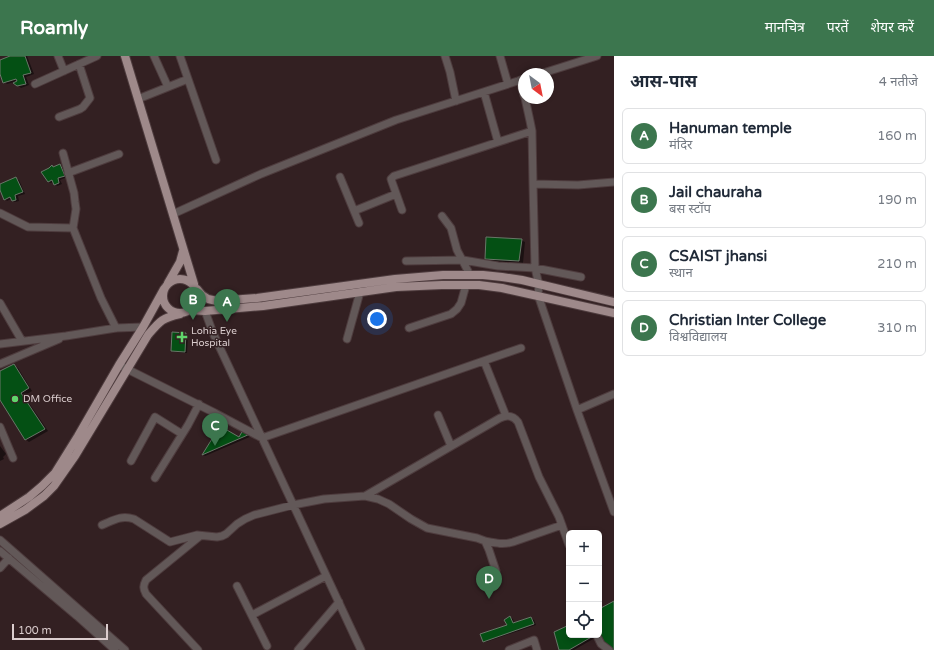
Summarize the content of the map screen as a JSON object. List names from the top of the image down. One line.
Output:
{"places":{"health":["Lohia Eye Hospital"],"other":["DM Office"]},"scale_bar":"100 m","north":"bottom right","page":{"header":"Roamly","nav":["मानचित्र","परतें","शेयर करें"],"heading":["आस-पास","4 नतीजे"],"list":[{"mark":"A","name":"Hanuman temple","note":"मंदिर","value":"160 m"},{"mark":"B","name":"Jail chauraha","note":"बस स्टॉप","value":"190 m"},{"mark":"C","name":"CSAIST jhansi","note":"स्थान","value":"210 m"},{"mark":"D","name":"Christian Inter College","note":"विश्वविद्यालय","value":"310 m"}],"pins":["B","A","C","D"],"map_buttons":["+","−"],"scale":"100 m"}}
